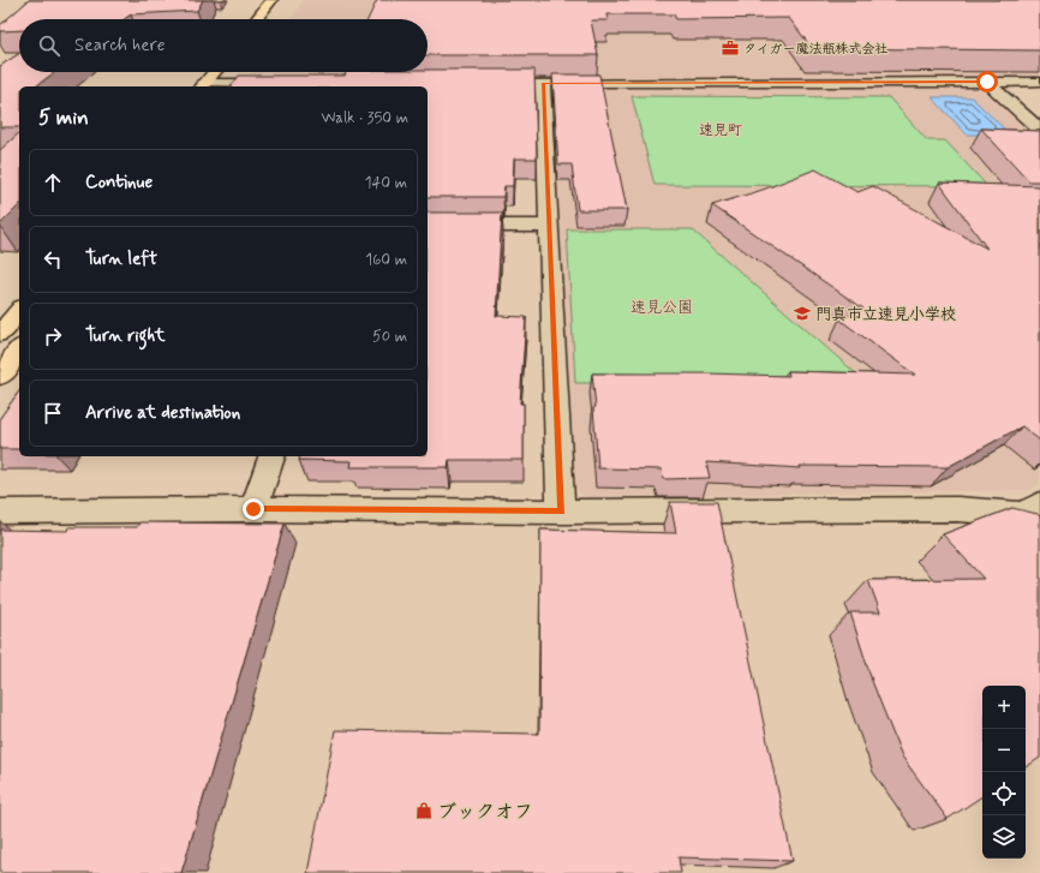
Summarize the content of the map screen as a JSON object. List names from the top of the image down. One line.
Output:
{"districts":["速見町"],"parks":["速見公園"],"places":{"office":["タイガー魔法瓶株式会社"],"school or university":["門真市立速見小学校"],"shop":["ブックオフ"]},"page":{"search":"Search here","heading":["5 min","Walk · 350 m"],"list":[["Continue","140 m"],["Turn left","160 m"],["Turn right","50 m"],"Arrive at destination"],"map_buttons":["+","−"]}}
